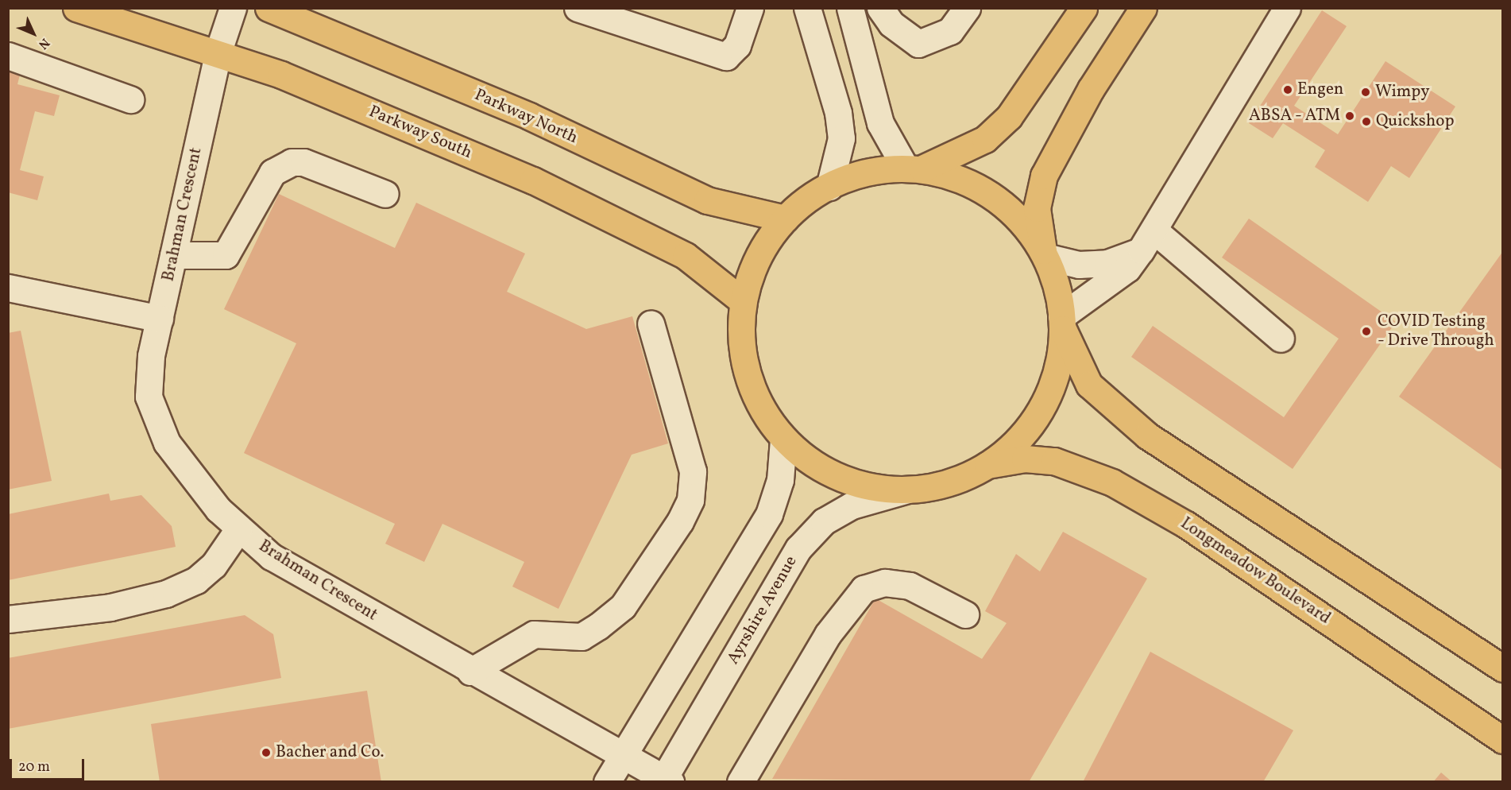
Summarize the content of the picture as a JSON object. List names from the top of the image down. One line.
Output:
{"streets":{"main road":["Parkway North","Parkway South","Longmeadow Boulevard"],"street":["Brahman Crescent","Ayrshire Avenue"]},"crossings":[["Parkway South","Brahman Crescent"],["Brahman Crescent","Ayrshire Avenue"]],"places":["Engen","Wimpy","ABSA - ATM","Quickshop","COVID Testing - Drive Through","Bacher and Co."],"scale_bar":"20 m","north":"bottom right"}
